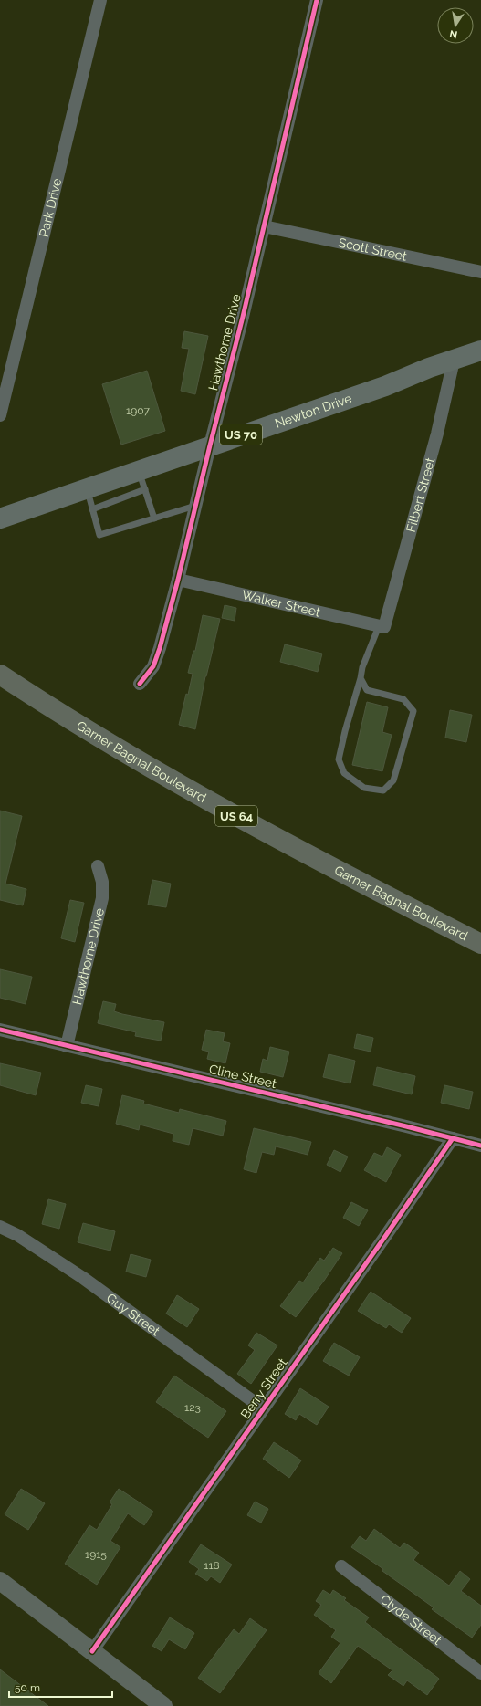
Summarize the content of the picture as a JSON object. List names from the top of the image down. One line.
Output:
{"streets":{"highway":["Garner Bagnal Boulevard","US 64"],"main road":["Newton Drive","US 70"],"street":["Park Drive","Scott Street","Hawthorne Drive","Filbert Street","Walker Street","Cline Street","Guy Street","Berry Street","Clyde Street"]},"crossings":[["Scott Street","Hawthorne Drive"],["Hawthorne Drive","Newton Drive"],["Hawthorne Drive","Walker Street"],["Hawthorne Drive","Cline Street"],["Newton Drive","Filbert Street"],["Filbert Street","Walker Street"],["Cline Street","Berry Street"],["Guy Street","Berry Street"]],"house_numbers":["1907","123","1915","118"],"scale_bar":"50 m","north":"bottom"}
